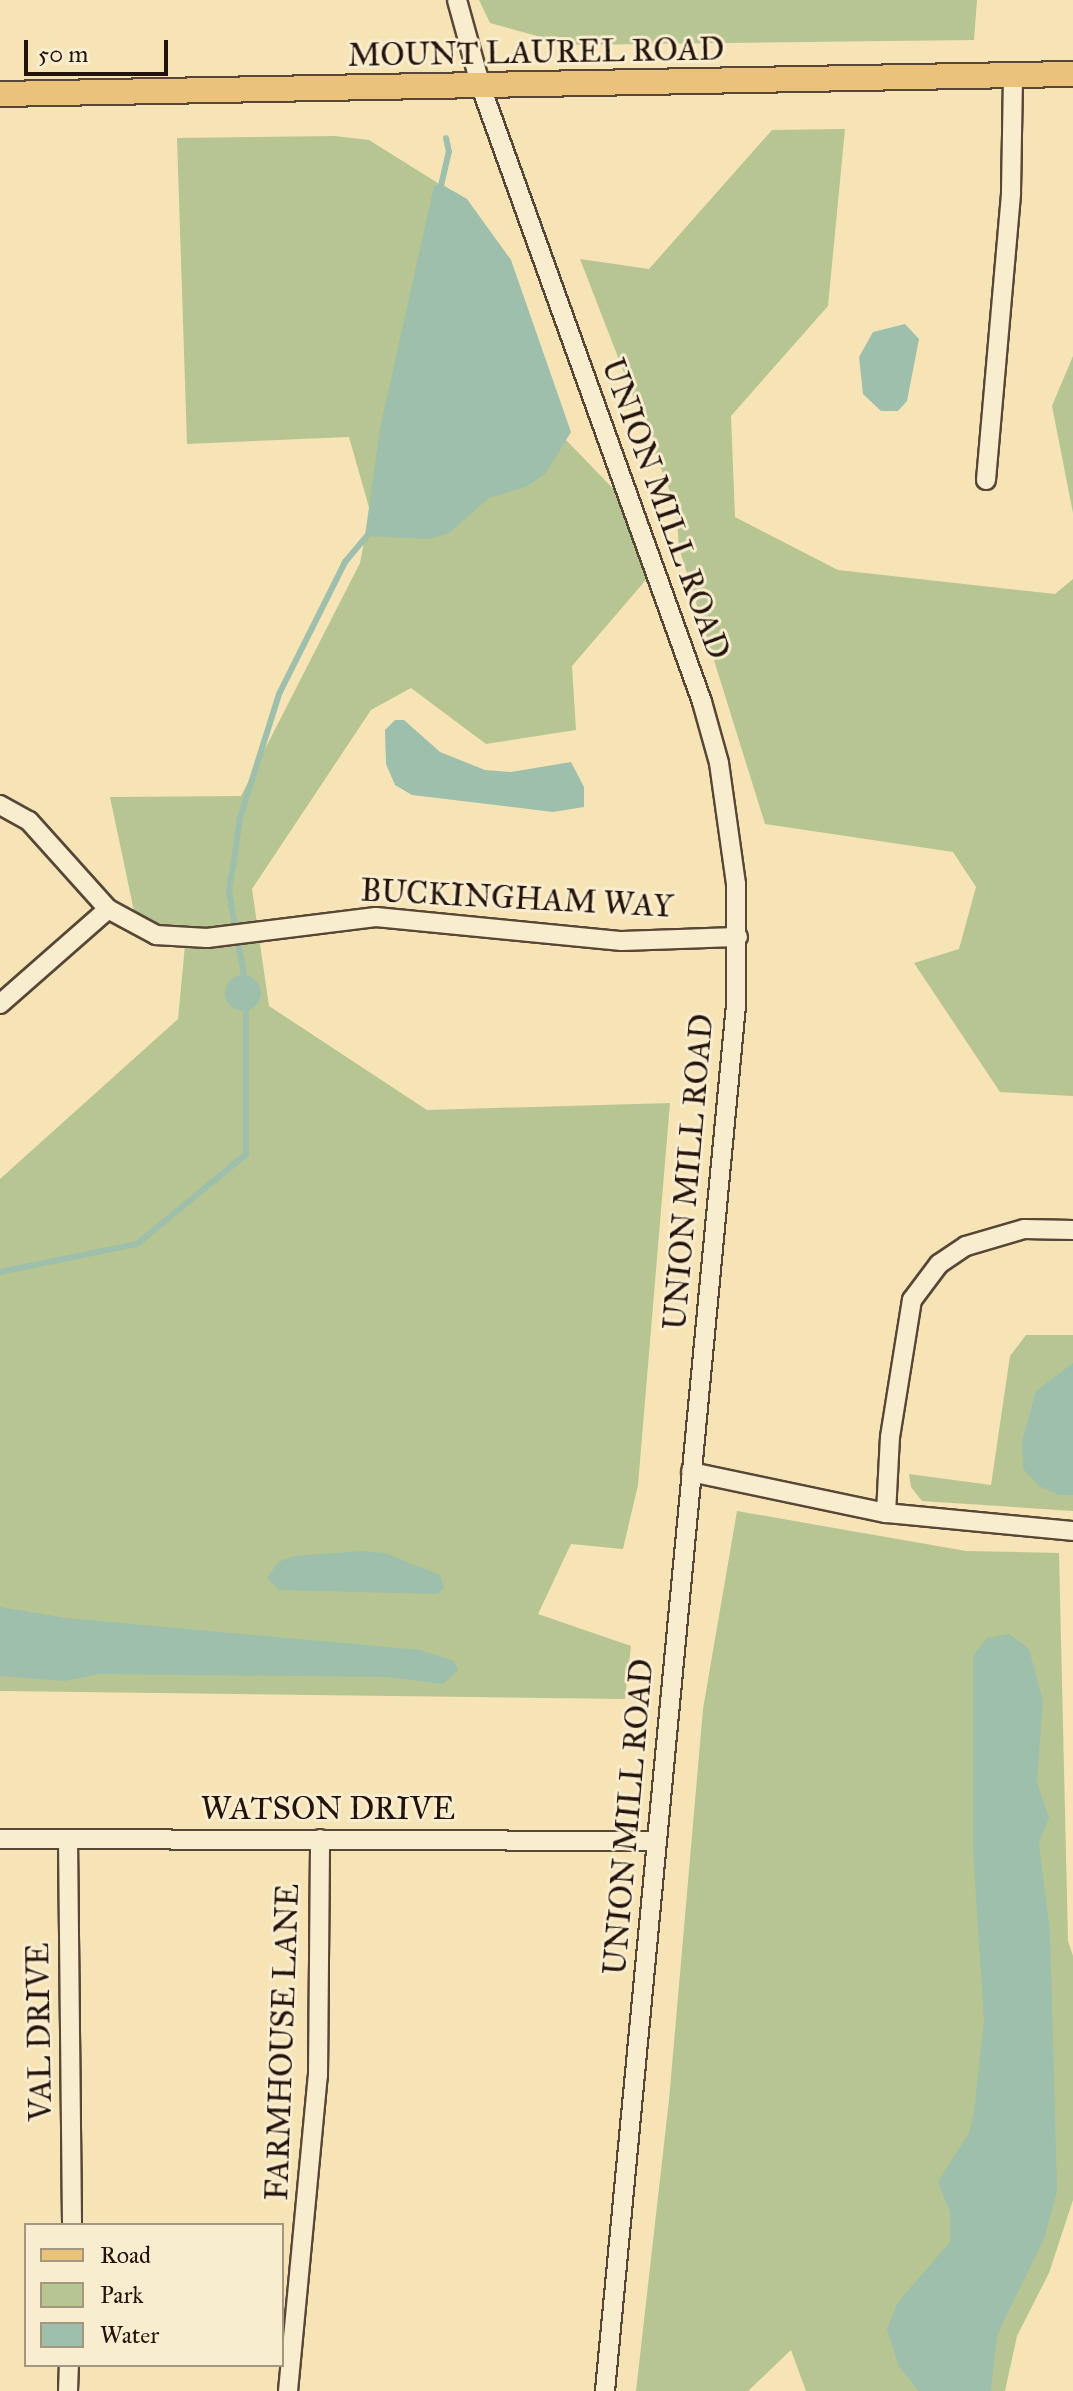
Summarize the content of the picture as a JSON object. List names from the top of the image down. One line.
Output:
{"streets":{"main road":["MOUNT LAUREL ROAD"],"street":["UNION MILL ROAD","BUCKINGHAM WAY","WATSON DRIVE","VAL DRIVE","FARMHOUSE LANE"]},"crossings":[["MOUNT LAUREL ROAD","UNION MILL ROAD"],["UNION MILL ROAD","BUCKINGHAM WAY"],["UNION MILL ROAD","WATSON DRIVE"],["WATSON DRIVE","VAL DRIVE"],["WATSON DRIVE","FARMHOUSE LANE"]],"legend":["Road","Park","Water"],"scale_bar":"50 m"}
